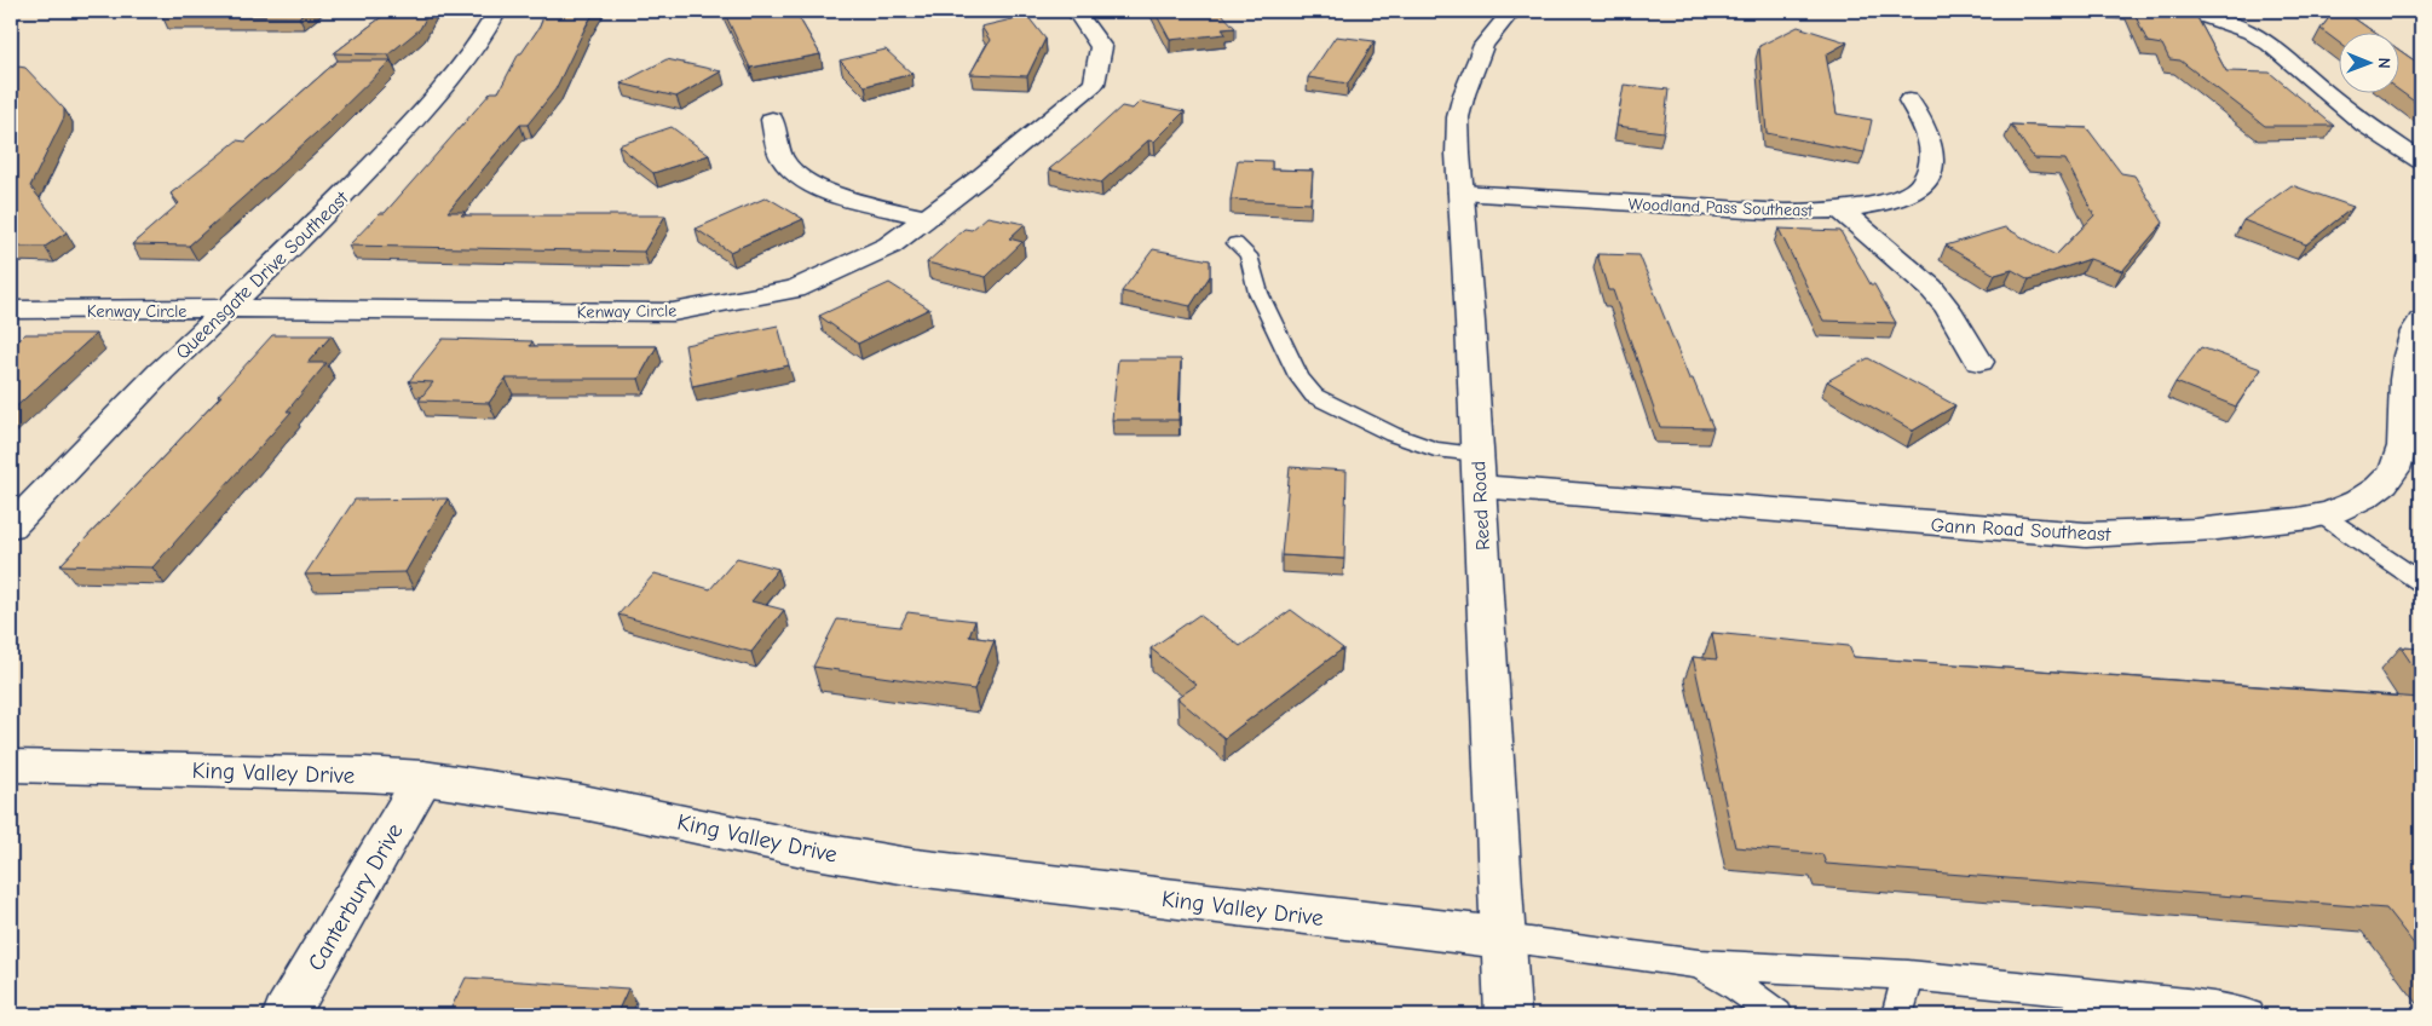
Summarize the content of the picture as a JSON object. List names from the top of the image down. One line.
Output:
{"streets":{"street":["Woodland Pass Southeast","Queensgate Drive Southeast","Kenway Circle","Reed Road","Gann Road Southeast","King Valley Drive","Canterbury Drive"]},"crossings":[["Woodland Pass Southeast","Reed Road"],["Queensgate Drive Southeast","Kenway Circle"],["Reed Road","Gann Road Southeast"],["Reed Road","King Valley Drive"],["King Valley Drive","Canterbury Drive"]],"north":"right"}
